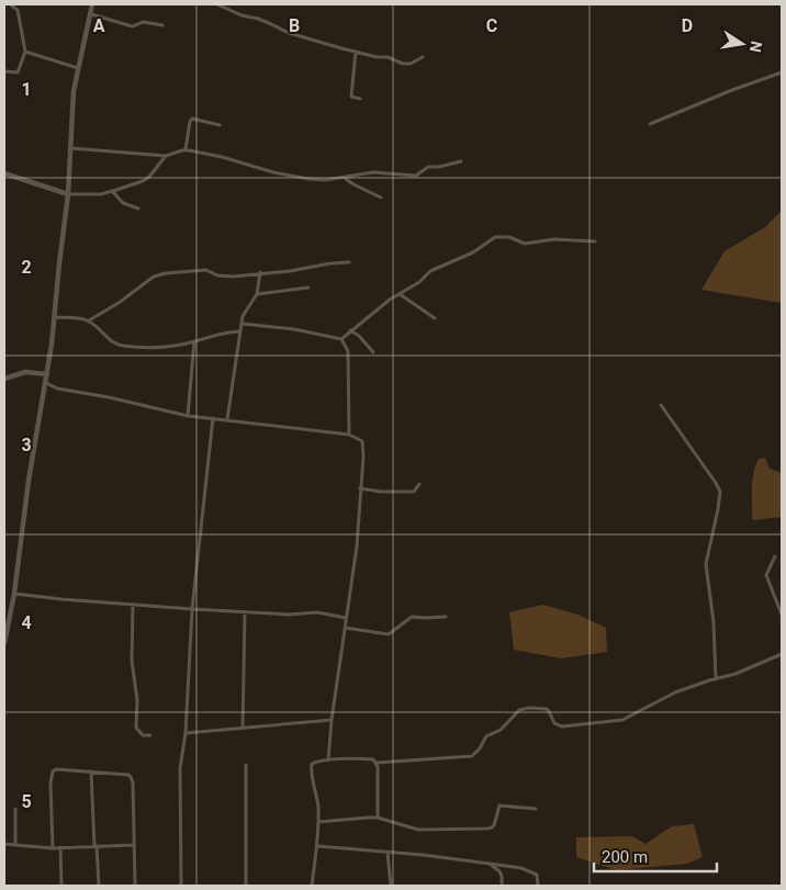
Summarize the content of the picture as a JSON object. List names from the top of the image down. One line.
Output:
{"scale_bar":"200 m","north":"right","grid":{"columns":["A","B","C","D"],"rows":["1","2","3","4","5"]}}
